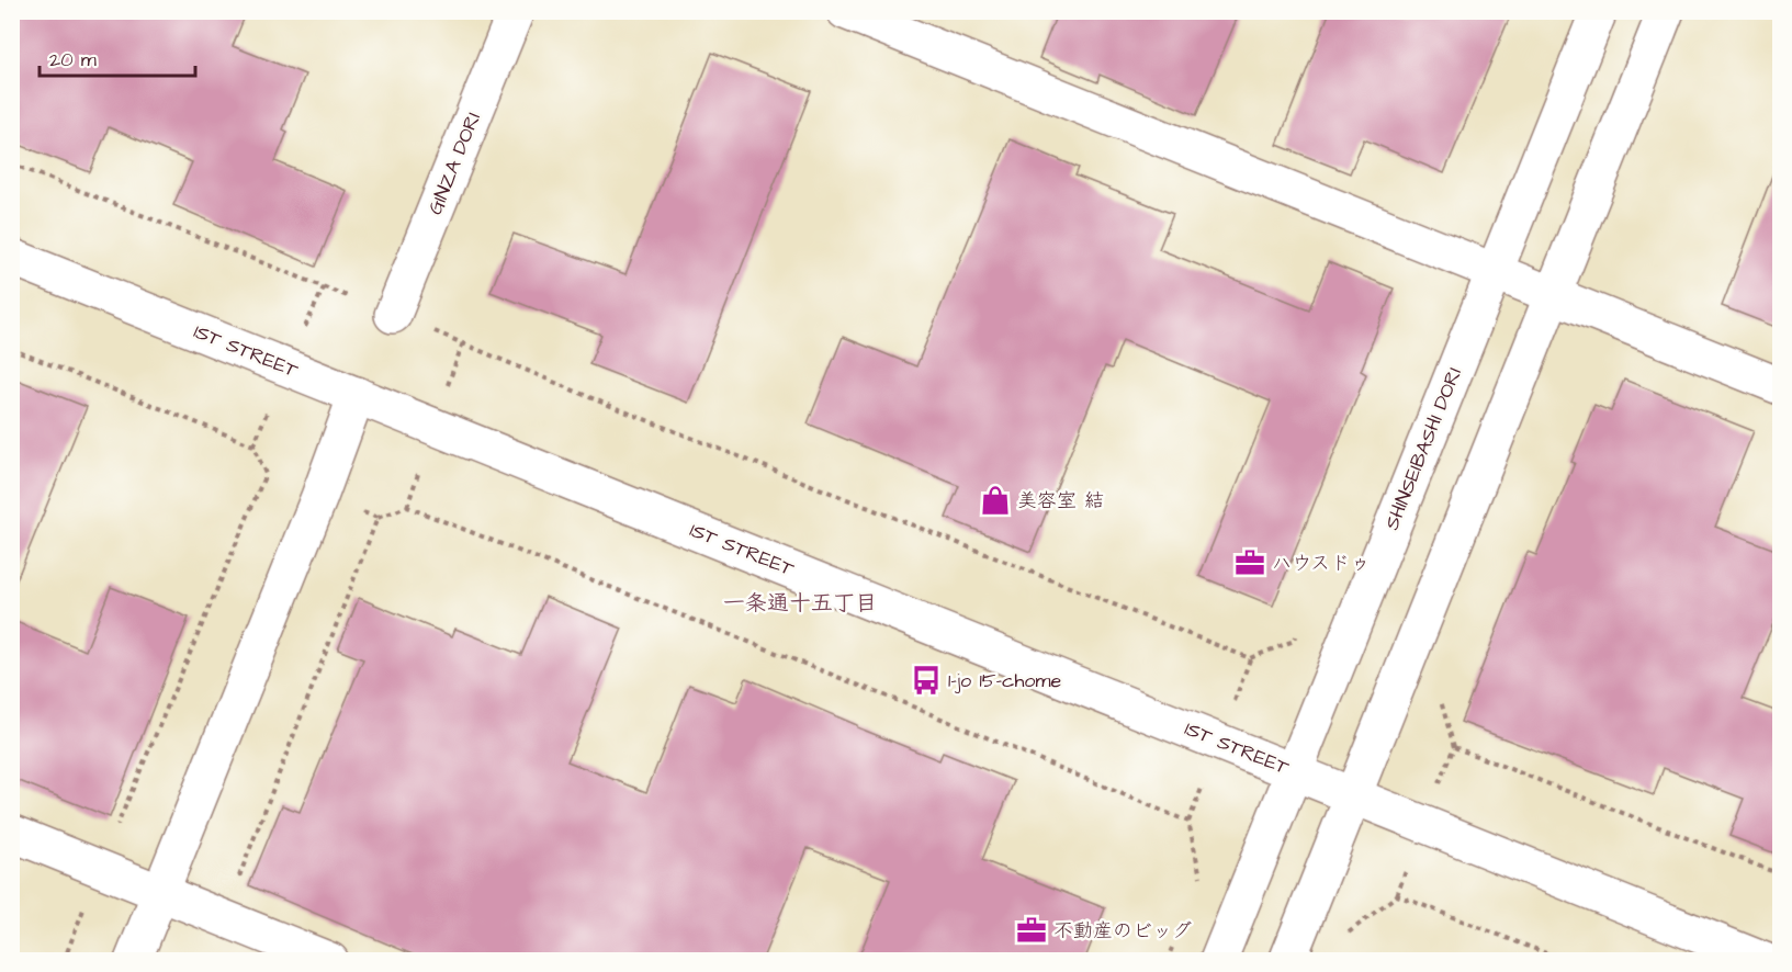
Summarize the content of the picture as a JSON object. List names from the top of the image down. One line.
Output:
{"streets":{"street":["GINZA DORI","1ST STREET","SHINSEIBASHI DORI"]},"crossings":[["1ST STREET","SHINSEIBASHI DORI"]],"districts":["一条通十五丁目"],"places":{"shop":["美容室 結"],"office":["ハウスドゥ","不動産のビッグ"],"bus stop":["1-jo 15-chome"]},"scale_bar":"20 m"}
